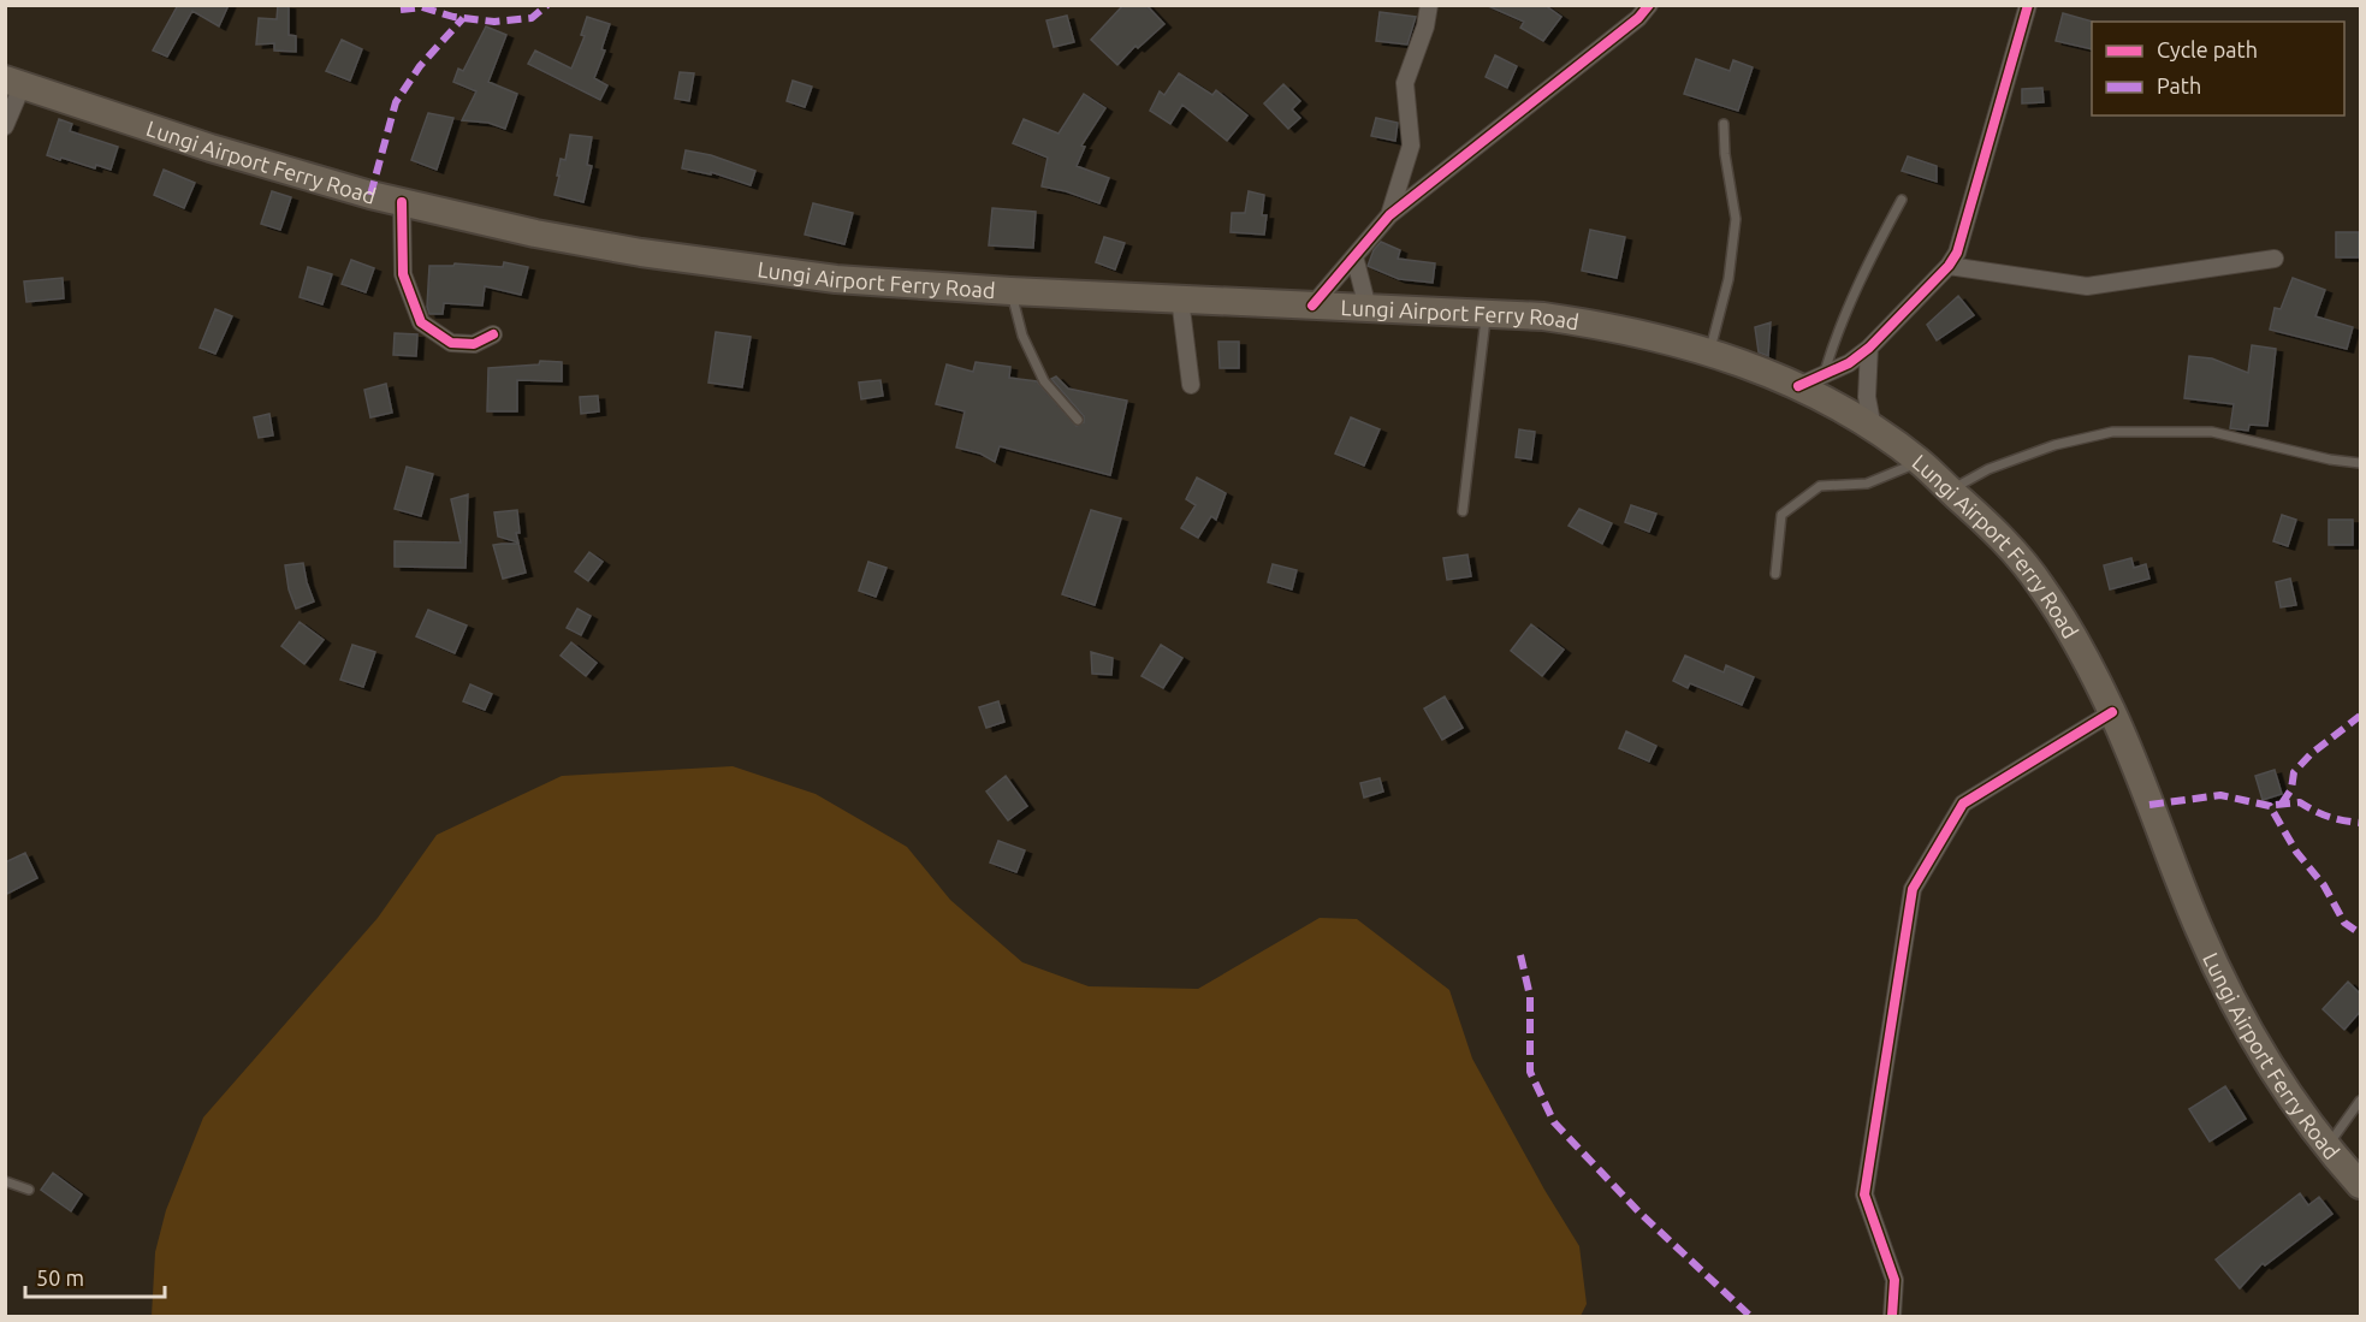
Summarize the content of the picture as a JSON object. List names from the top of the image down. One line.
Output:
{"streets":{"main road":["Lungi Airport Ferry Road"]},"legend":["Cycle path","Path"],"scale_bar":"50 m"}
